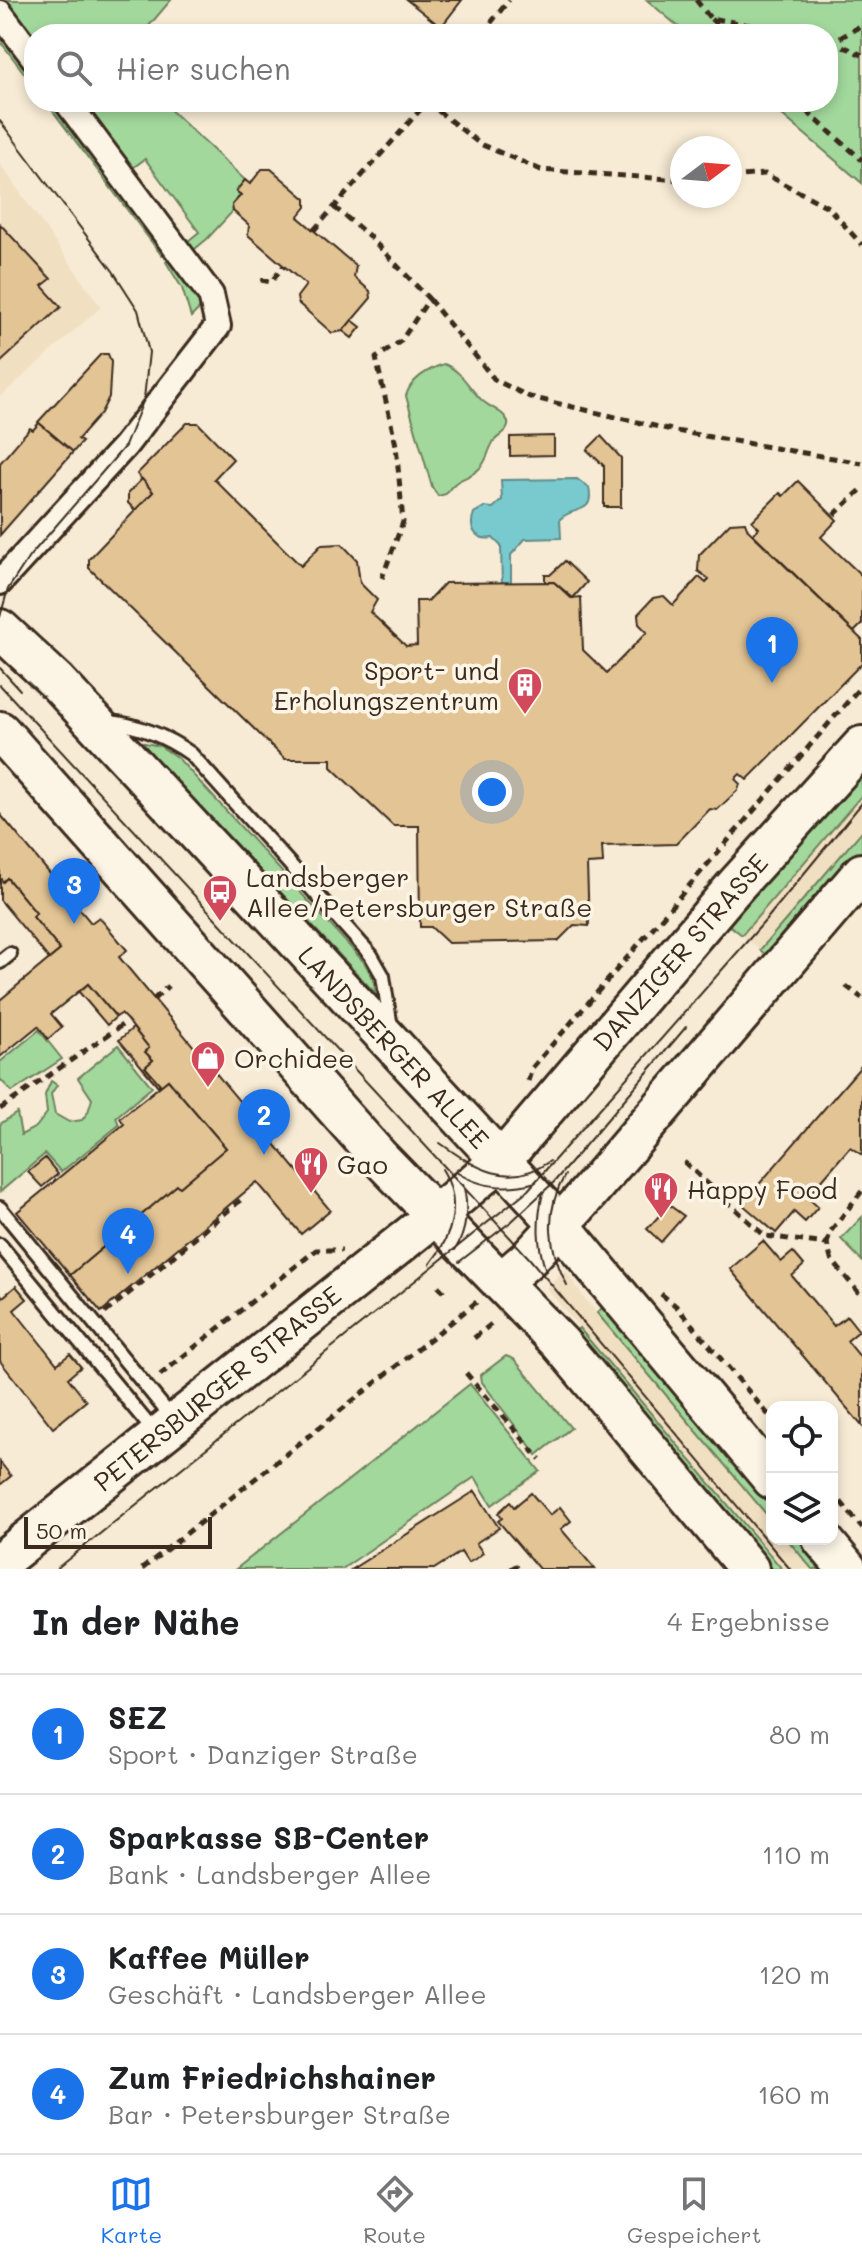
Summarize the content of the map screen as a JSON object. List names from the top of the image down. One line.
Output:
{"streets":{"main road":["DANZIGER STRASSE","LANDSBERGER ALLEE","PETERSBURGER STRASSE"]},"crossings":[["DANZIGER STRASSE","LANDSBERGER ALLEE"],["DANZIGER STRASSE","PETERSBURGER STRASSE"]],"places":{"building":["Sport- und Erholungszentrum"],"bus stop":["Landsberger Allee/Petersburger Straße"],"shop":["Orchidee"],"restaurant":["Gao","Happy Food"]},"scale_bar":"50 m","north":"right","page":{"search":"Hier suchen","pins":["1","3","2","4"],"scale":"50 m","heading":["In der Nähe","4 Ergebnisse"],"list":[{"mark":"1","name":"SEZ","note":"Sport · Danziger Straße","value":"80 m"},{"mark":"2","name":"Sparkasse SB-Center","note":"Bank · Landsberger Allee","value":"110 m"},{"mark":"3","name":"Kaffee Müller","note":"Geschäft · Landsberger Allee","value":"120 m"},{"mark":"4","name":"Zum Friedrichshainer","note":"Bar · Petersburger Straße","value":"160 m"}],"nav":["Karte","Route","Gespeichert"]}}
